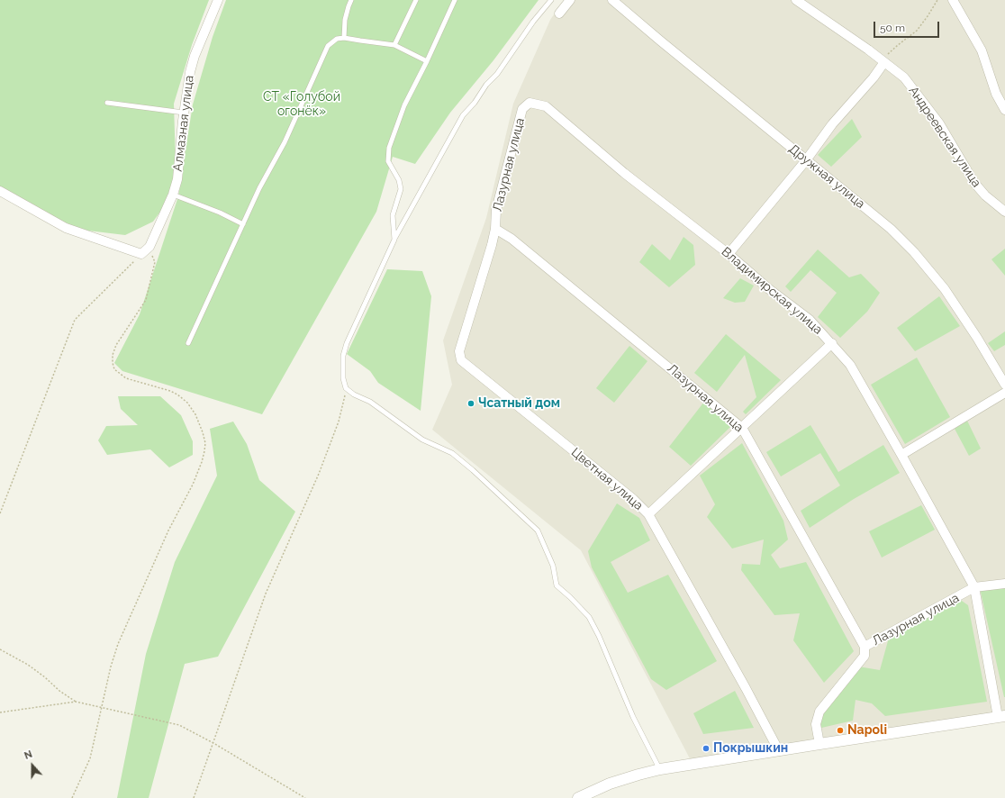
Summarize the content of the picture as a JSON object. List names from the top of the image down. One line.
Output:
{"streets":{"street":["Алмазная улица","Андреевская улица","Лазурная улица","Дружная улица","Владимирская улица","Цветная улица"]},"crossings":[["Лазурная улица","Владимирская улица"],["Лазурная улица","Цветная улица"]],"parks":["СТ «Голубой огонёк»"],"places":["Чсатный дом","Napoli","Покрышкин"],"scale_bar":"50 m","north":"top"}
